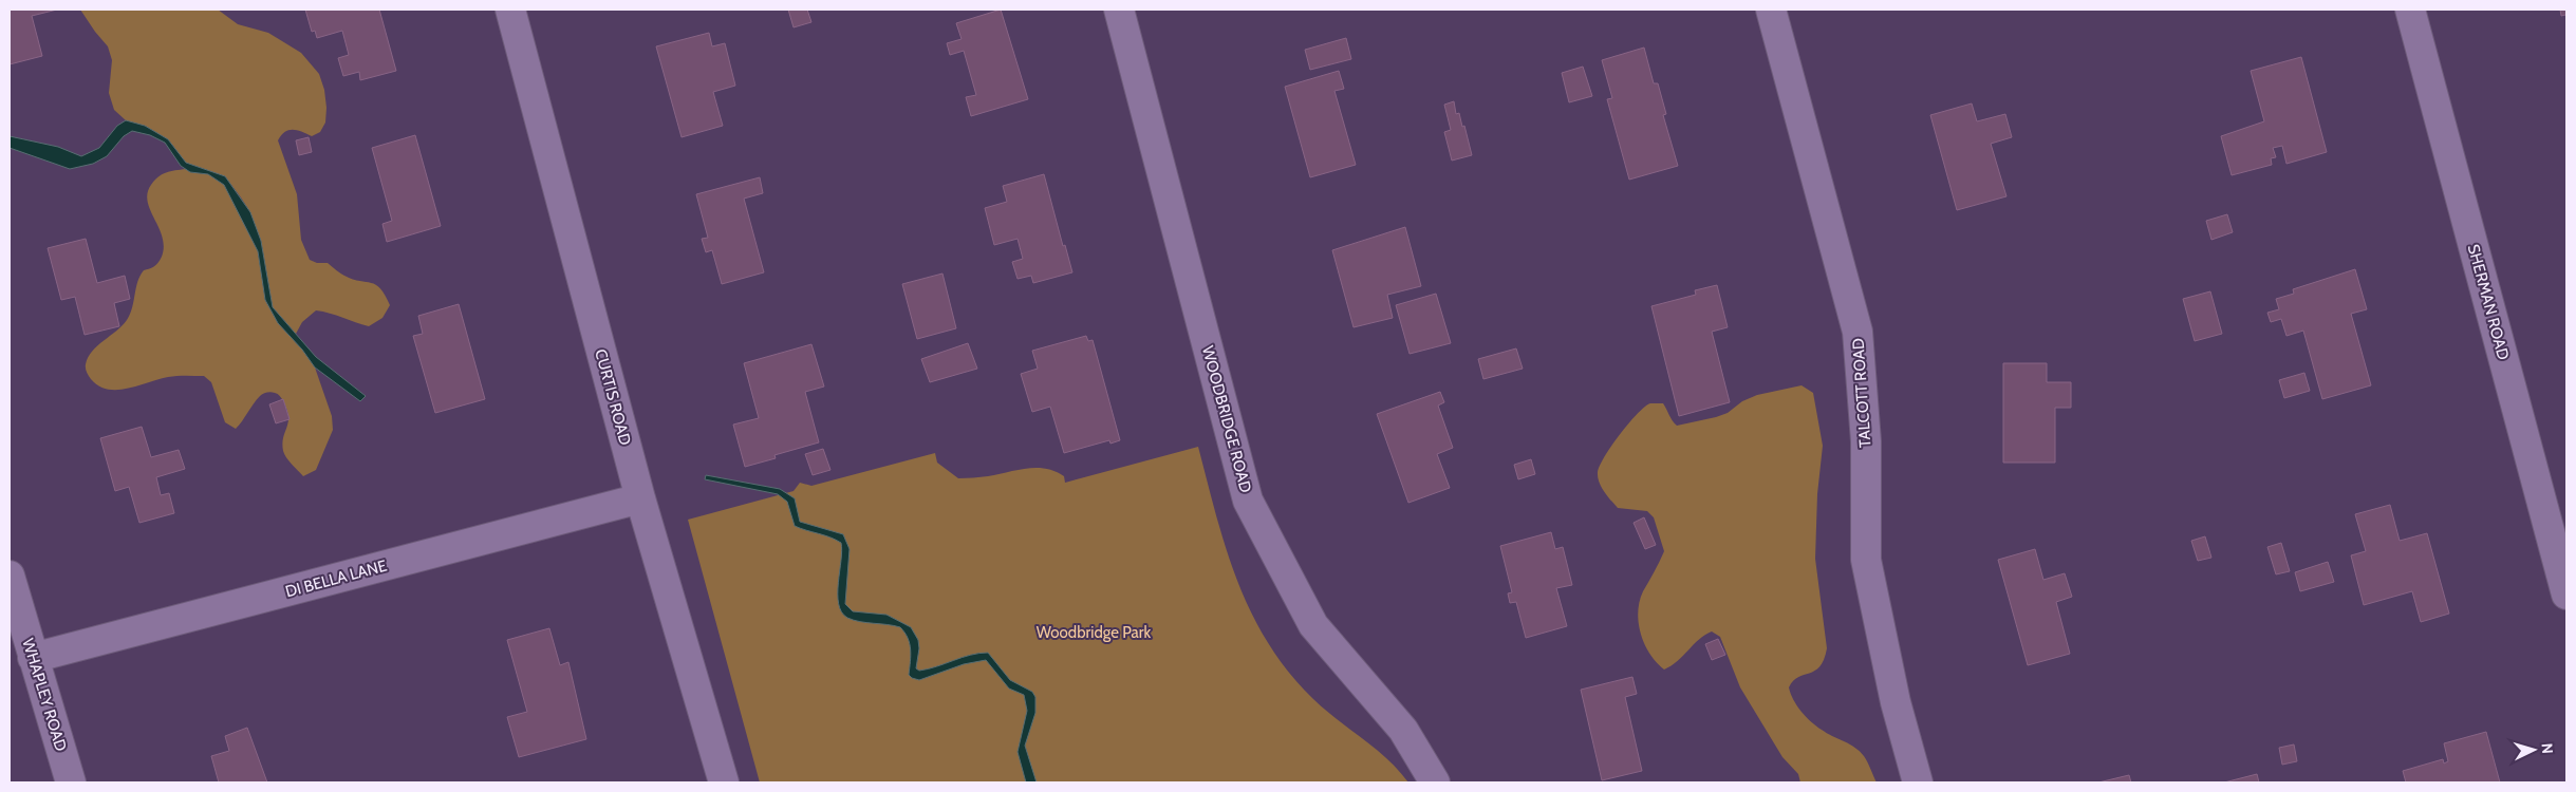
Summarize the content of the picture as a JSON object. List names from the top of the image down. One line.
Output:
{"streets":{"street":["SHERMAN ROAD","TALCOTT ROAD","CURTIS ROAD","WOODBRIDGE ROAD","DI BELLA LANE","WHAPLEY ROAD"]},"crossings":[["CURTIS ROAD","DI BELLA LANE"],["DI BELLA LANE","WHAPLEY ROAD"]],"parks":["Woodbridge Park"],"north":"right"}
